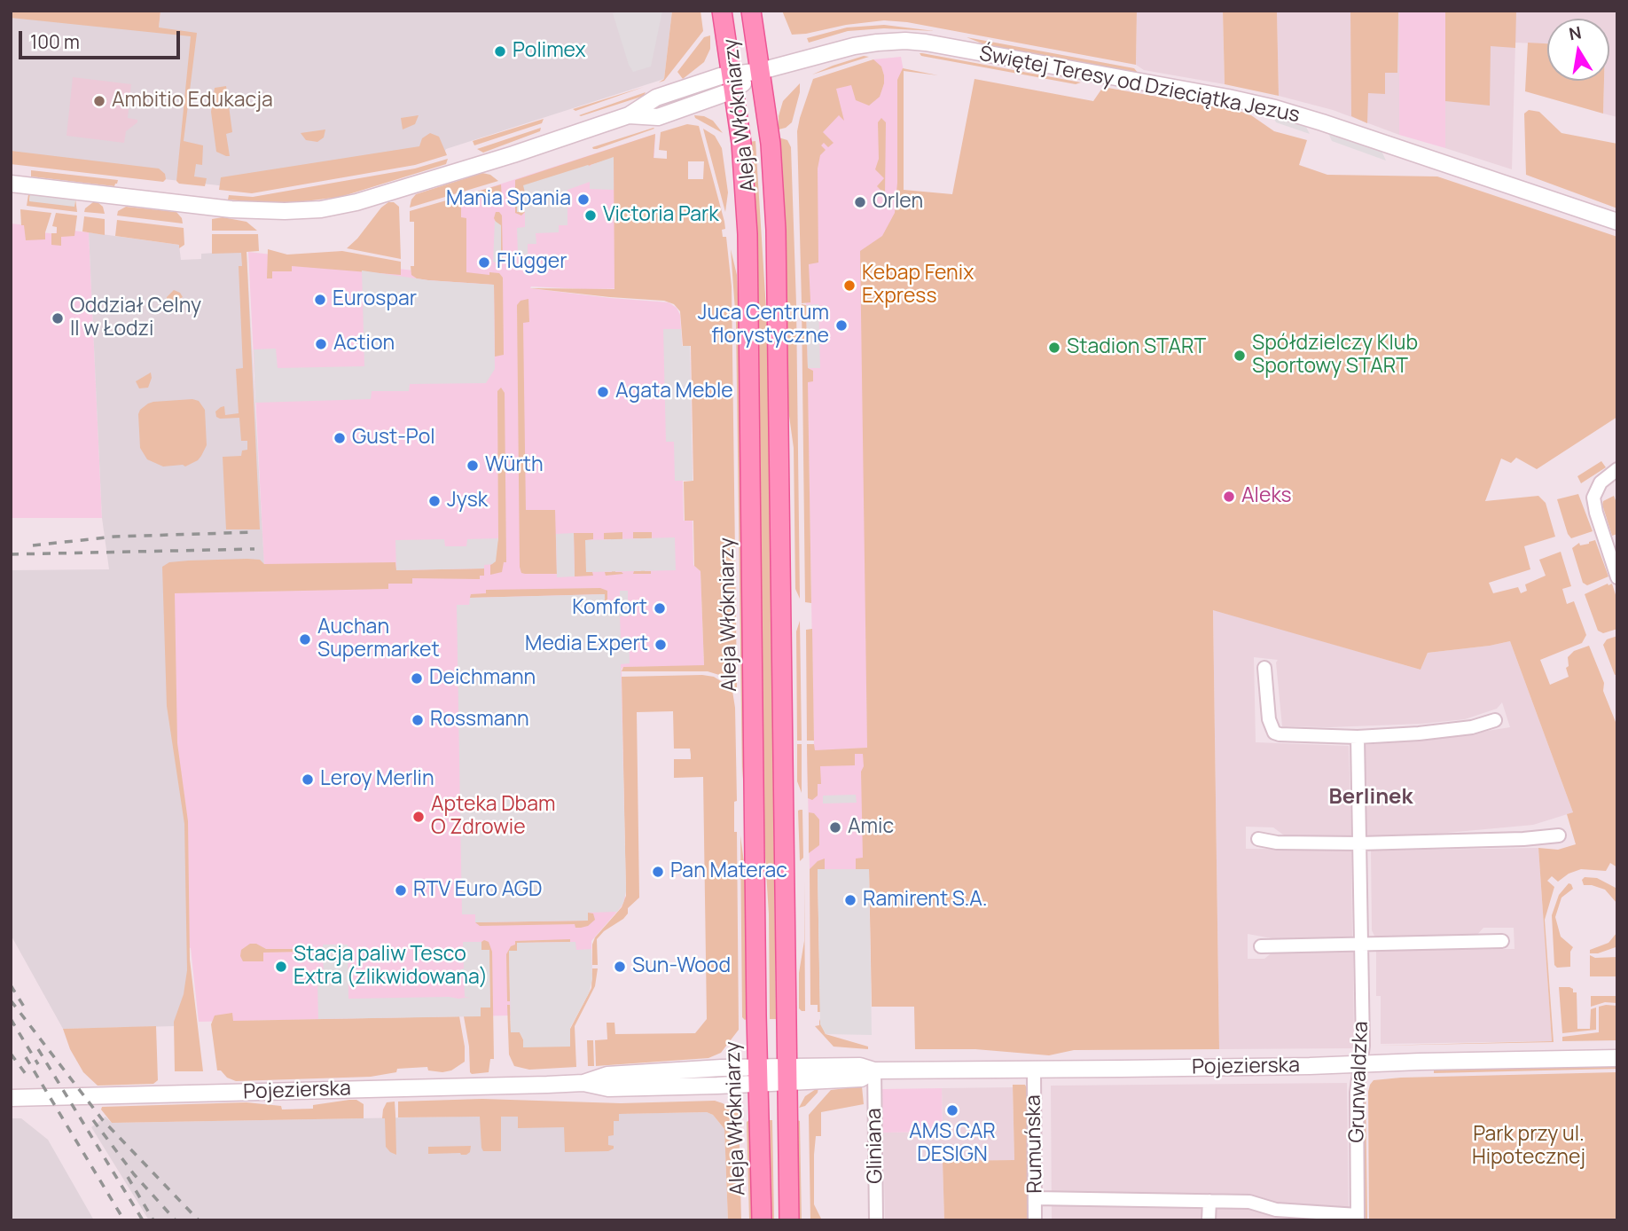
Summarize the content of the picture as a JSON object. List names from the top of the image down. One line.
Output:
{"streets":{"main road":["Aleja Włókniarzy"],"street":["Świętej Teresy od Dzieciątka Jezus","Pojezierska","Grunwaldzka","Rumuńska","Gliniana"]},"crossings":[["Świętej Teresy od Dzieciątka Jezus","Aleja Włókniarzy"],["Aleja Włókniarzy","Pojezierska"],["Pojezierska","Grunwaldzka"],["Pojezierska","Rumuńska"],["Pojezierska","Gliniana"]],"districts":["Berlinek"],"parks":["Park przy ul. Hipotecznej"],"places":["Polimex","Ambitio Edukacja","Mania Spania","Orlen","Victoria Park","Flügger","Kebap Fenix Express","Eurospar","Oddział Celny II w Łodzi","Juca Centrum florystyczne","Action","Stadion START","Spółdzielczy Klub Sportowy START","Agata Meble","Gust-Pol","Würth","Aleks","Jysk","Komfort","Auchan Supermarket","Media Expert","Deichmann","Rossmann","Leroy Merlin","Apteka Dbam O Zdrowie","Amic","Pan Materac","RTV Euro AGD","Ramirent S.A.","Stacja paliw Tesco Extra (zlikwidowana)","Sun-Wood","AMS CAR DESIGN"],"scale_bar":"100 m","north":"top"}
